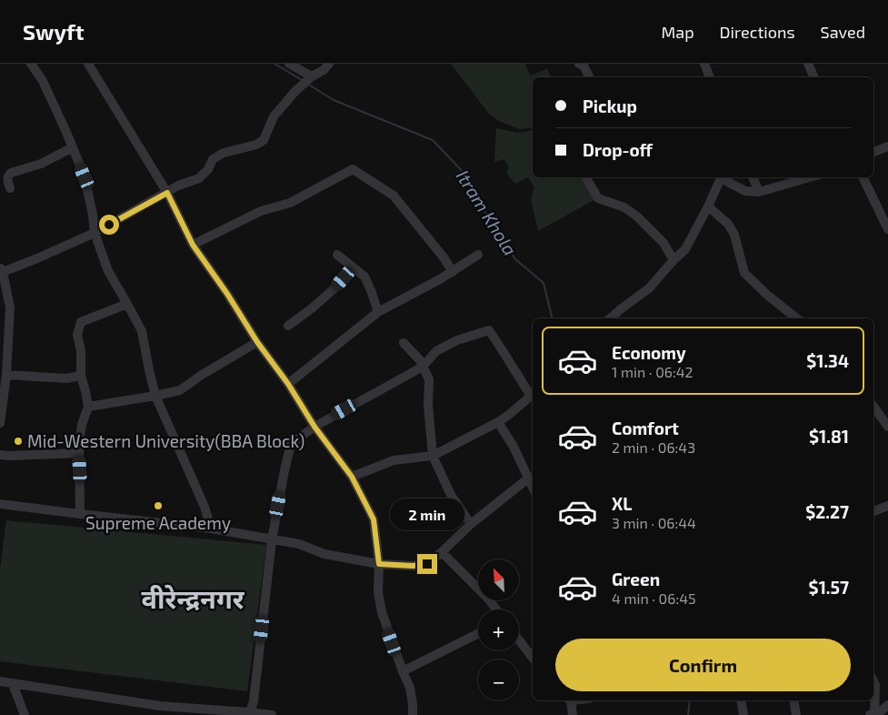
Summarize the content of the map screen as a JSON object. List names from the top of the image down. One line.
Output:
{"districts":["वीरेन्द्रनगर"],"water":["Itram Khola"],"places":["Mid-Western University(BBA Block)","Supreme Academy"],"north":"top left","page":{"header":"Swyft","nav":["Map","Directions","Saved"],"banner":["Pickup","Drop-off"],"list":[{"name":"Economy","note":"1 min · 06:42","value":"$1.34"},{"name":"Comfort","note":"2 min · 06:43","value":"$1.81"},{"name":"XL","note":"3 min · 06:44","value":"$2.27"},{"name":"Green","note":"4 min · 06:45","value":"$1.57"}],"bubble":"2 min","map_buttons":["+","−"],"buttons":"Confirm"}}
